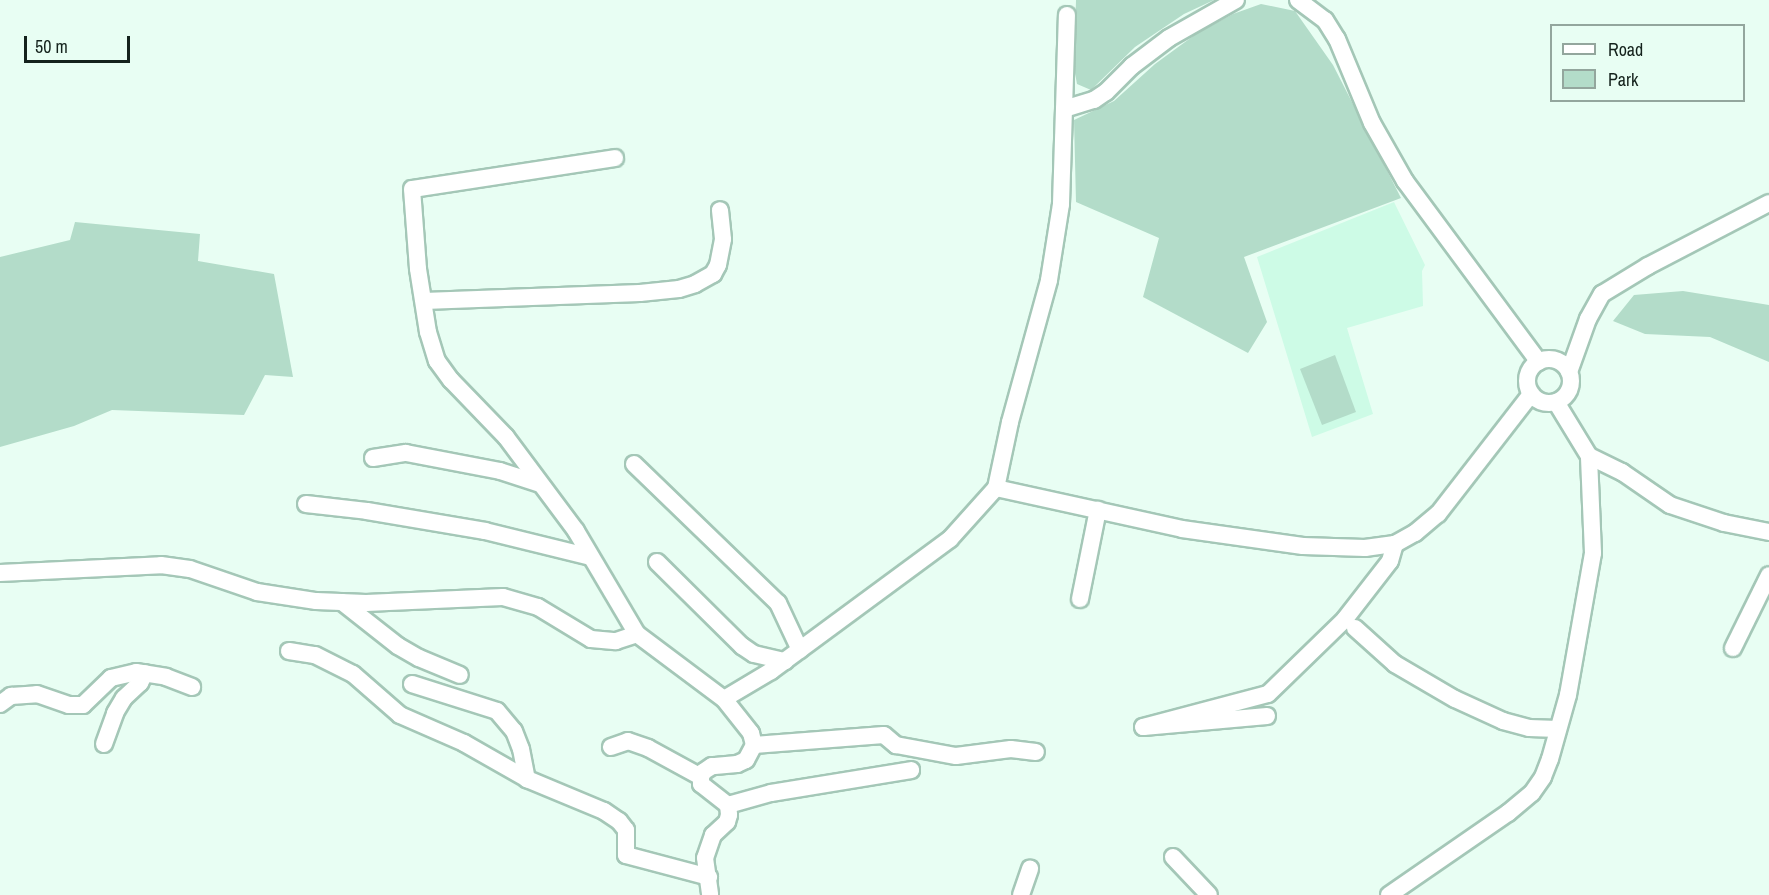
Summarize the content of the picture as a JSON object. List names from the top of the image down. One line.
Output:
{"legend":["Road","Park"],"scale_bar":"50 m"}
